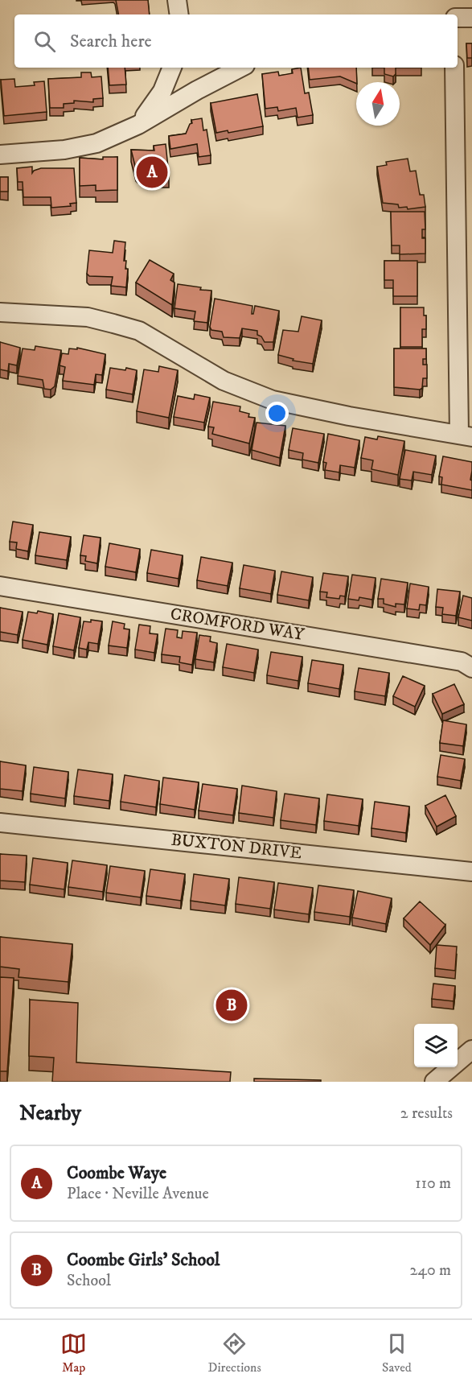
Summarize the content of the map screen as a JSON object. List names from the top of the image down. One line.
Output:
{"streets":{"street":["CROMFORD WAY","BUXTON DRIVE"]},"north":"top","page":{"search":"Search here","pins":["A","B"],"heading":["Nearby","2 results"],"list":[{"mark":"A","name":"Coombe Waye","note":"Place · Neville Avenue","value":"110 m"},{"mark":"B","name":"Coombe Girls' School","note":"School","value":"240 m"}],"nav":["Map","Directions","Saved"]}}
